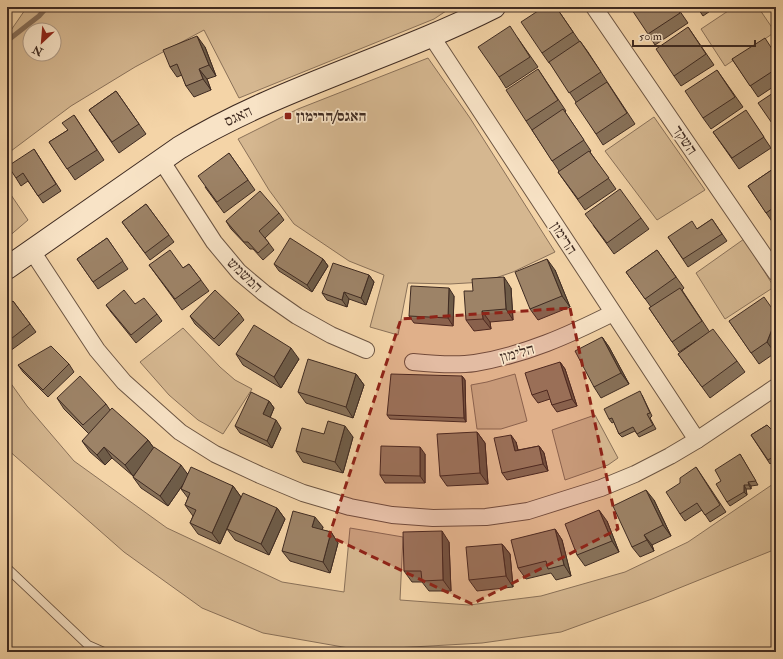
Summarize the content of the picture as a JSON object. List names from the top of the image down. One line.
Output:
{"streets":{"street":["האגס","השקד","הרימון","המשמש","הלימון"]},"crossings":[["האגס","הרימון"],["האגס","המשמש"],["הרימון","הלימון"]],"places":{"transit":["האגס/הרימון"]},"scale_bar":"50 m","north":"bottom left"}
